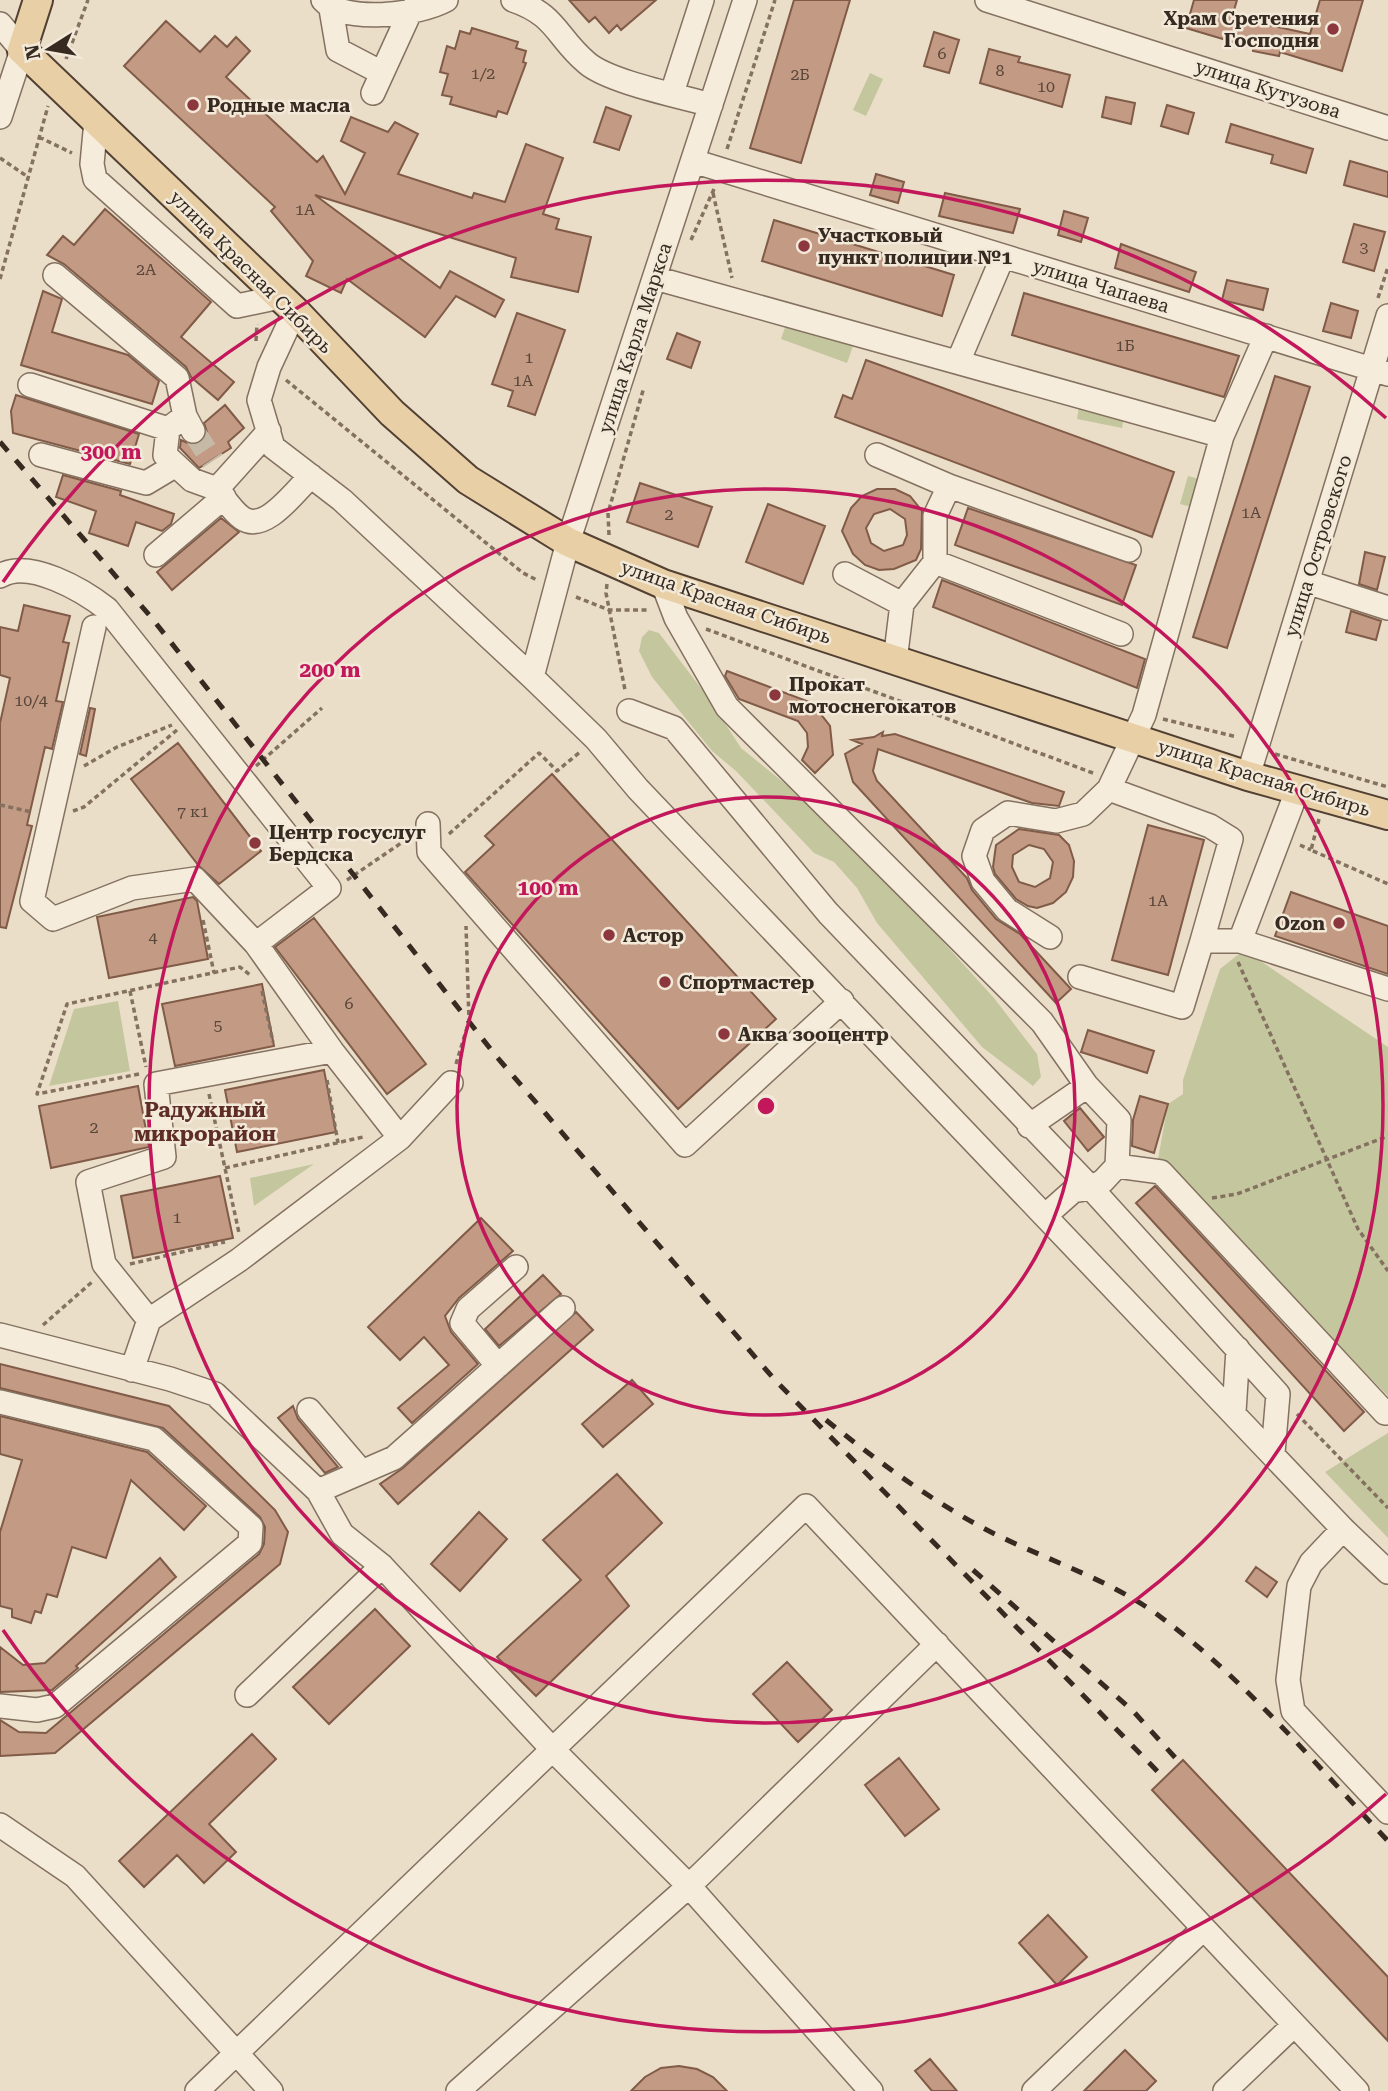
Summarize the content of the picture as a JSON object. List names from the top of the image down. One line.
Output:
{"streets":{"main road":["улица Красная Сибирь"],"street":["улица Кутузова","улица Чапаева","улица Карла Маркса","улица Островского"]},"crossings":[["улица Красная Сибирь","улица Карла Маркса"],["улица Красная Сибирь","улица Островского"],["улица Чапаева","улица Карла Маркса"],["улица Чапаева","улица Островского"]],"districts":["Радужный микрорайон"],"places":["Храм Сретения Господня","Родные масла","Участковый пункт полиции №1","Прокат мотоснегокатов","Центр госуслуг Бердска","Ozon","Астор","Спортмастер","Аква зооцентр"],"house_numbers":["6","8","1/2","2Б","10","1А","3","2А","1Б","1","1А","1А","2","10/4","7 к1","1А","4","6","5","2","1"],"north":"left","rings":["300 m","200 m","100 m"]}
